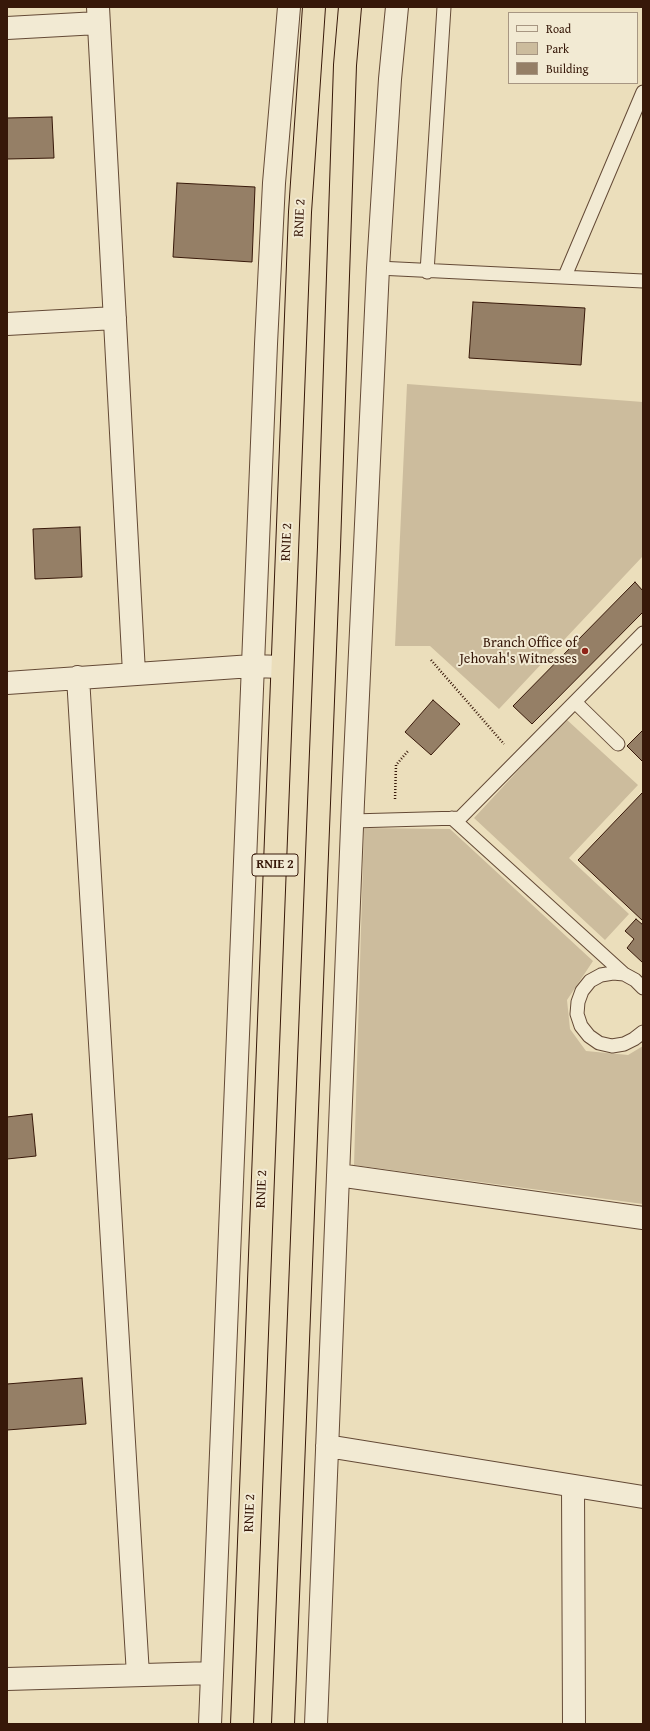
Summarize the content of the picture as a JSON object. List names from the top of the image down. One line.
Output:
{"streets":{"highway":["RNIE 2"]},"places":["Branch Office of Jehovah's Witnesses"],"legend":["Road","Park","Building"]}
